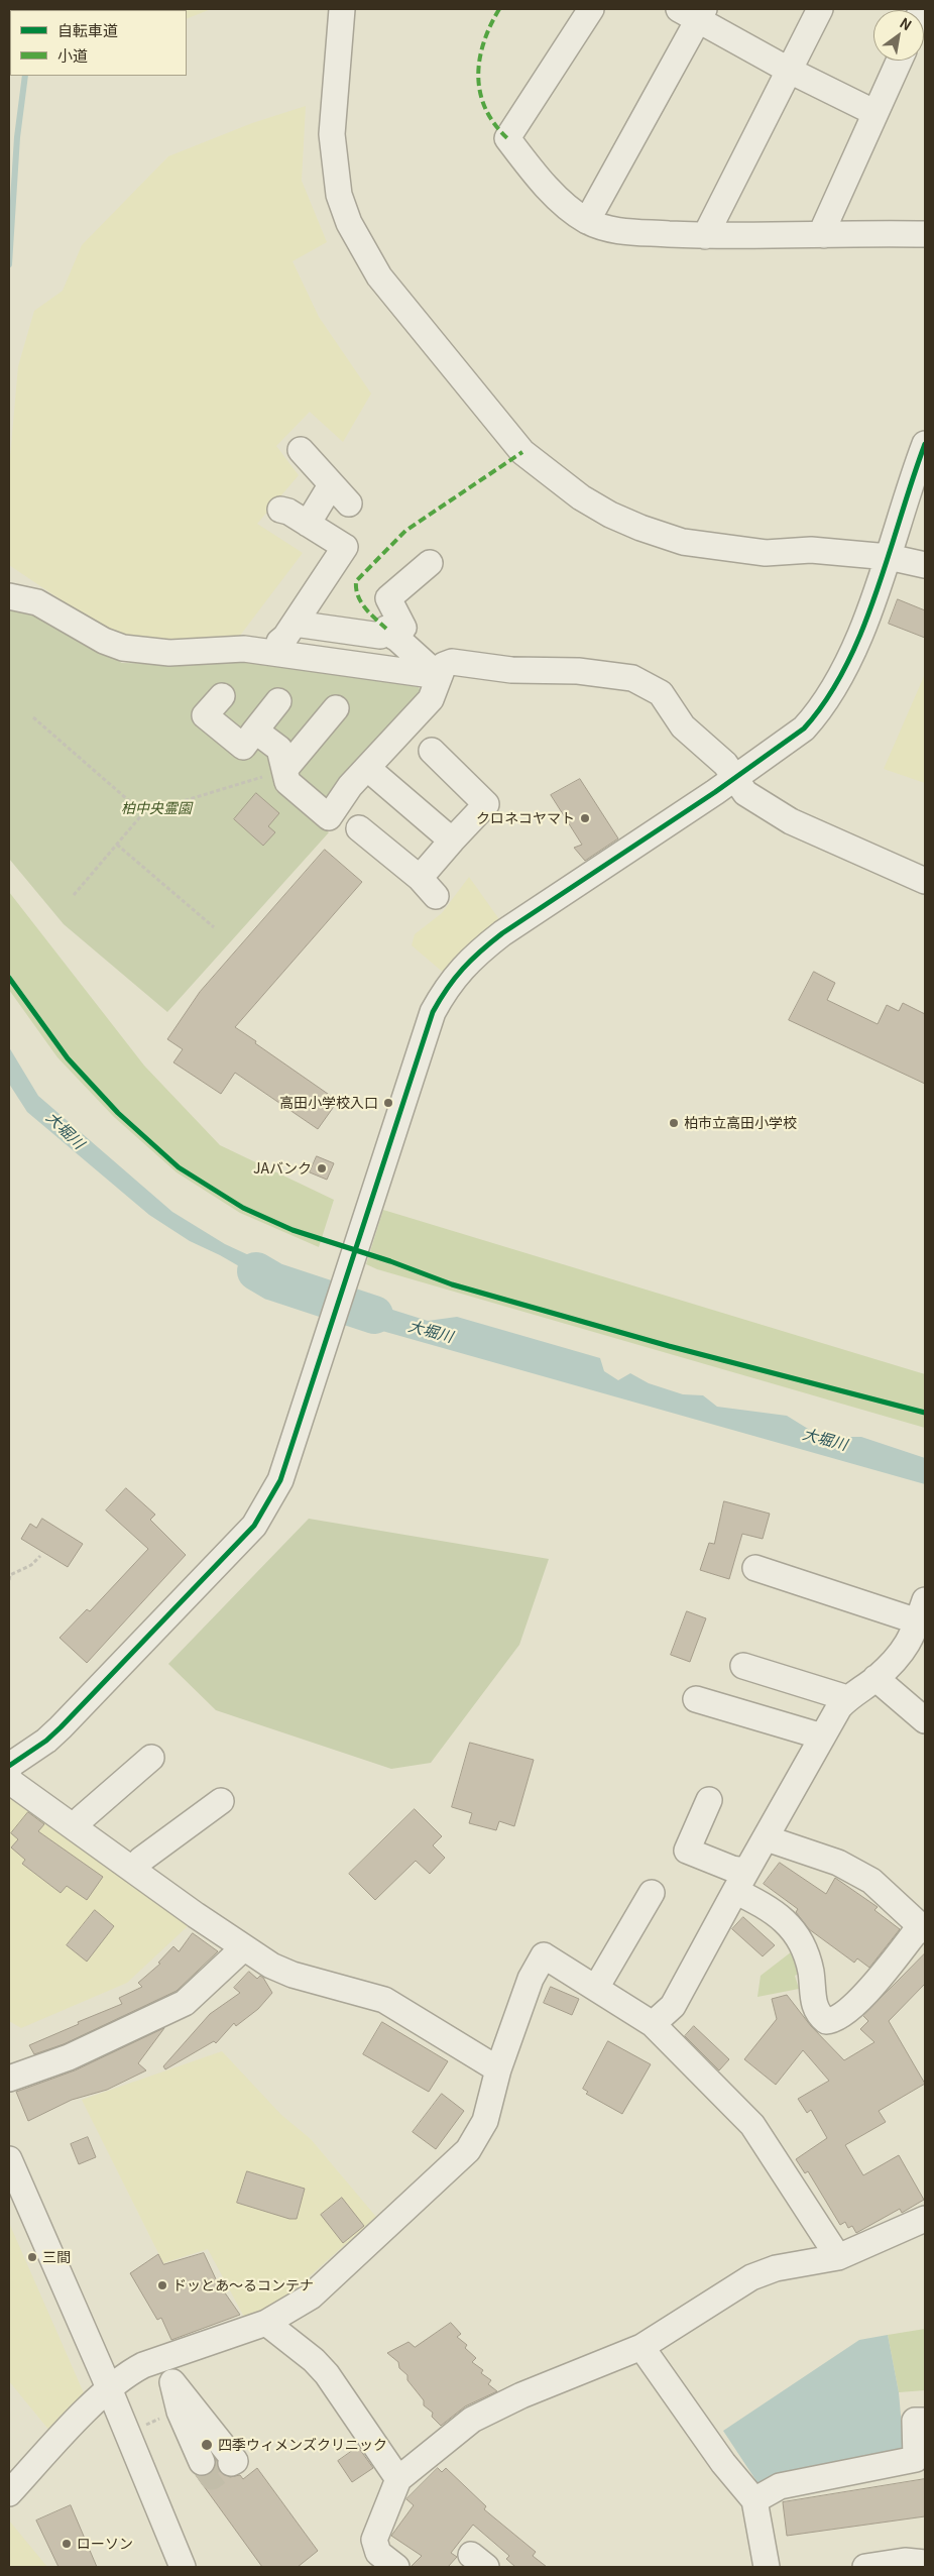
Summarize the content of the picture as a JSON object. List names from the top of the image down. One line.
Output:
{"water":["大堀川"],"parks":["柏中央霊園"],"places":["クロネコヤマト","高田小学校入口","柏市立高田小学校","JAバンク","三間","ドッとあ〜るコンテナ","四季ウィメンズクリニック","ローソン"],"legend":["自転車道","小道"],"north":"top right"}
